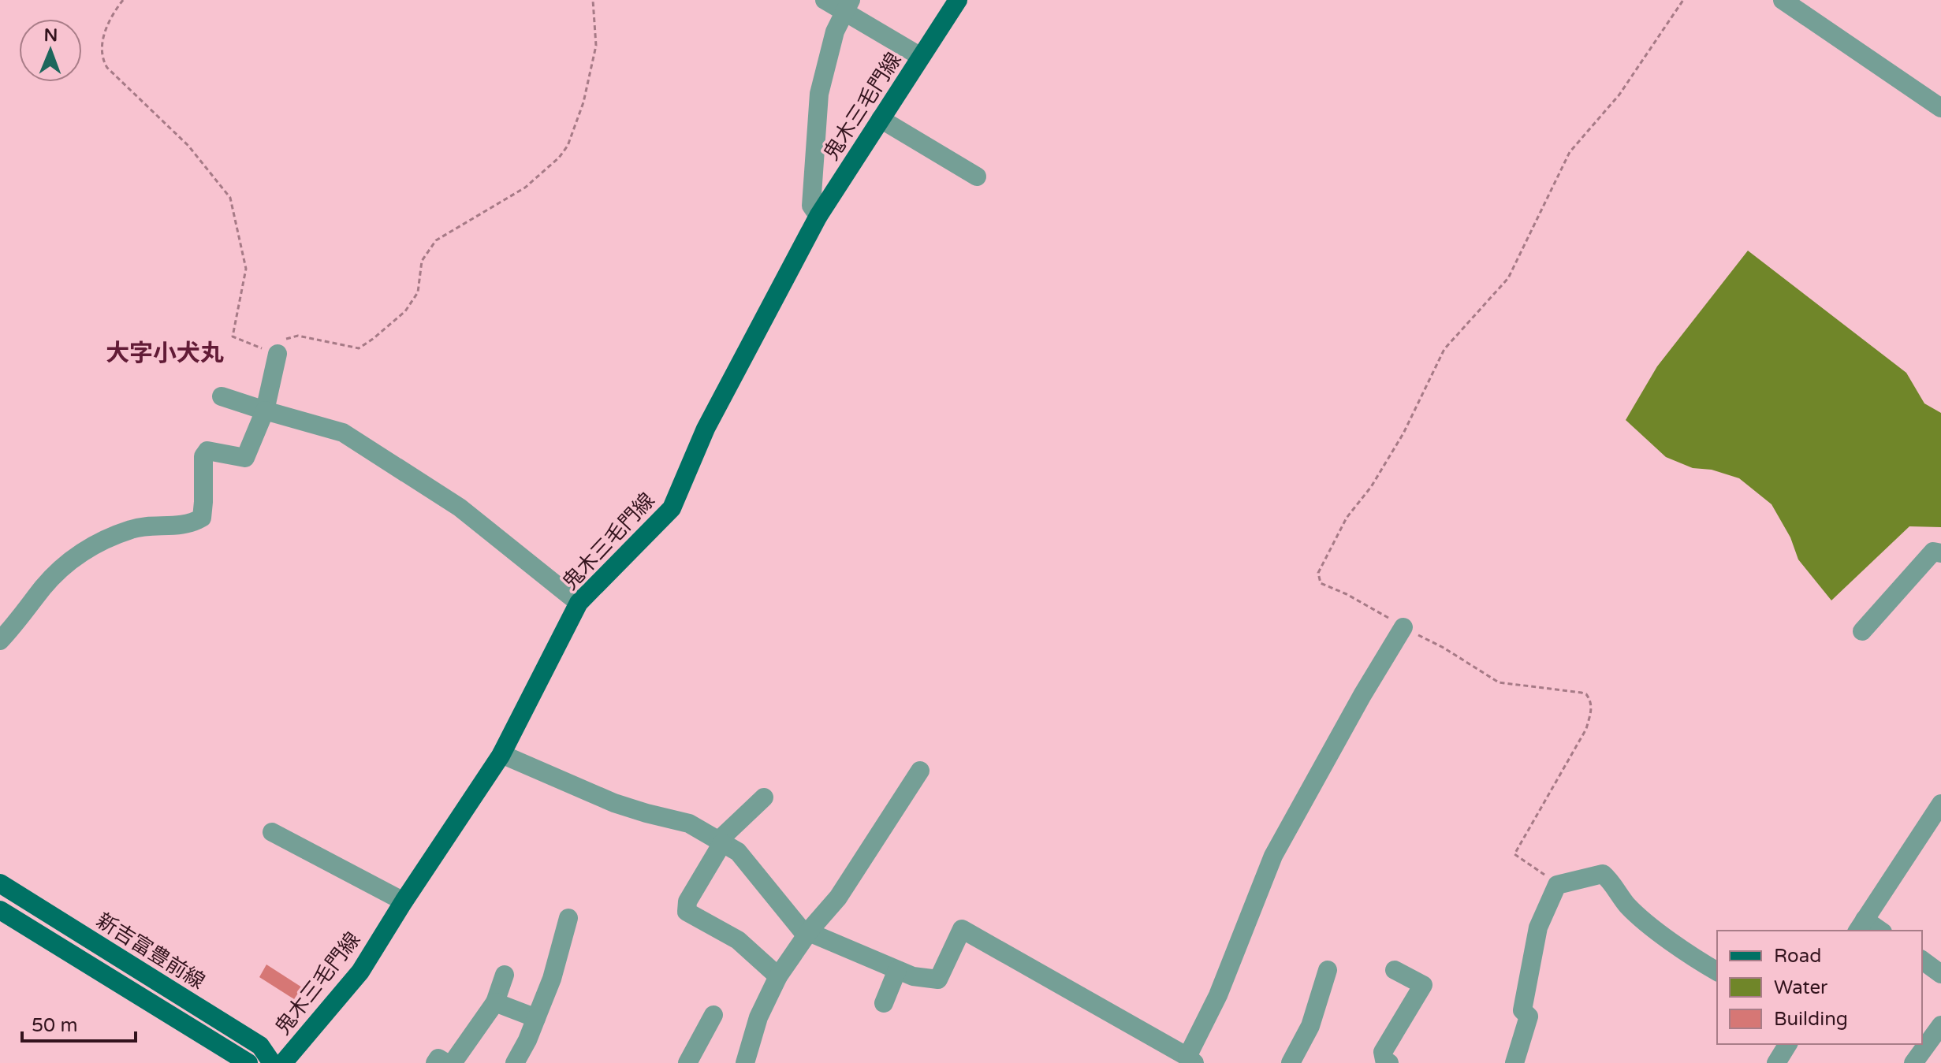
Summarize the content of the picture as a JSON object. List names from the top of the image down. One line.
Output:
{"streets":{"main road":["鬼木三毛門線","新吉富豊前線"]},"districts":["大字小犬丸"],"legend":["Road","Water","Building"],"scale_bar":"50 m","north":"top"}
